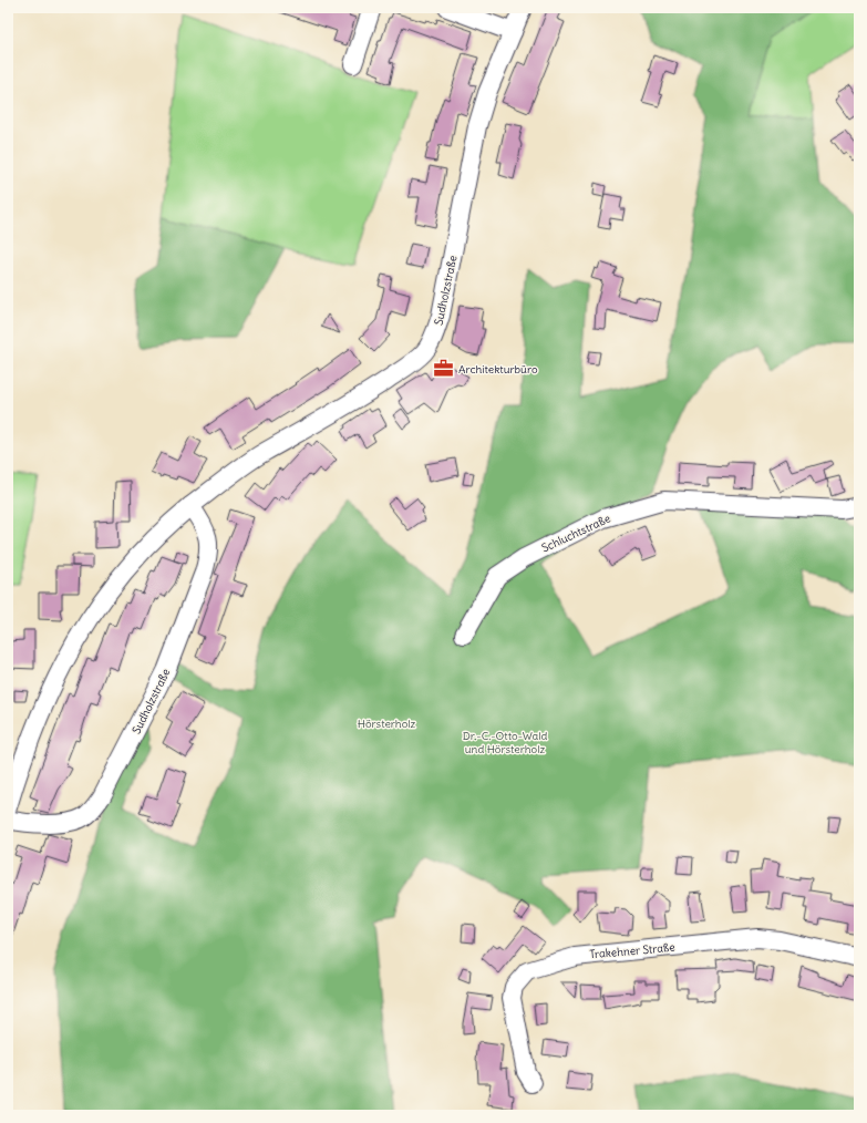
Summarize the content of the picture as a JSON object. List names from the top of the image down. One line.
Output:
{"streets":{"street":["Sudholzstraße","Schluchtstraße","Trakehner Straße"]},"parks":["Hörsterholz","Dr.-C.-Otto-Wald und Hörsterholz"],"places":{"office":["Architekturbüro"]}}
